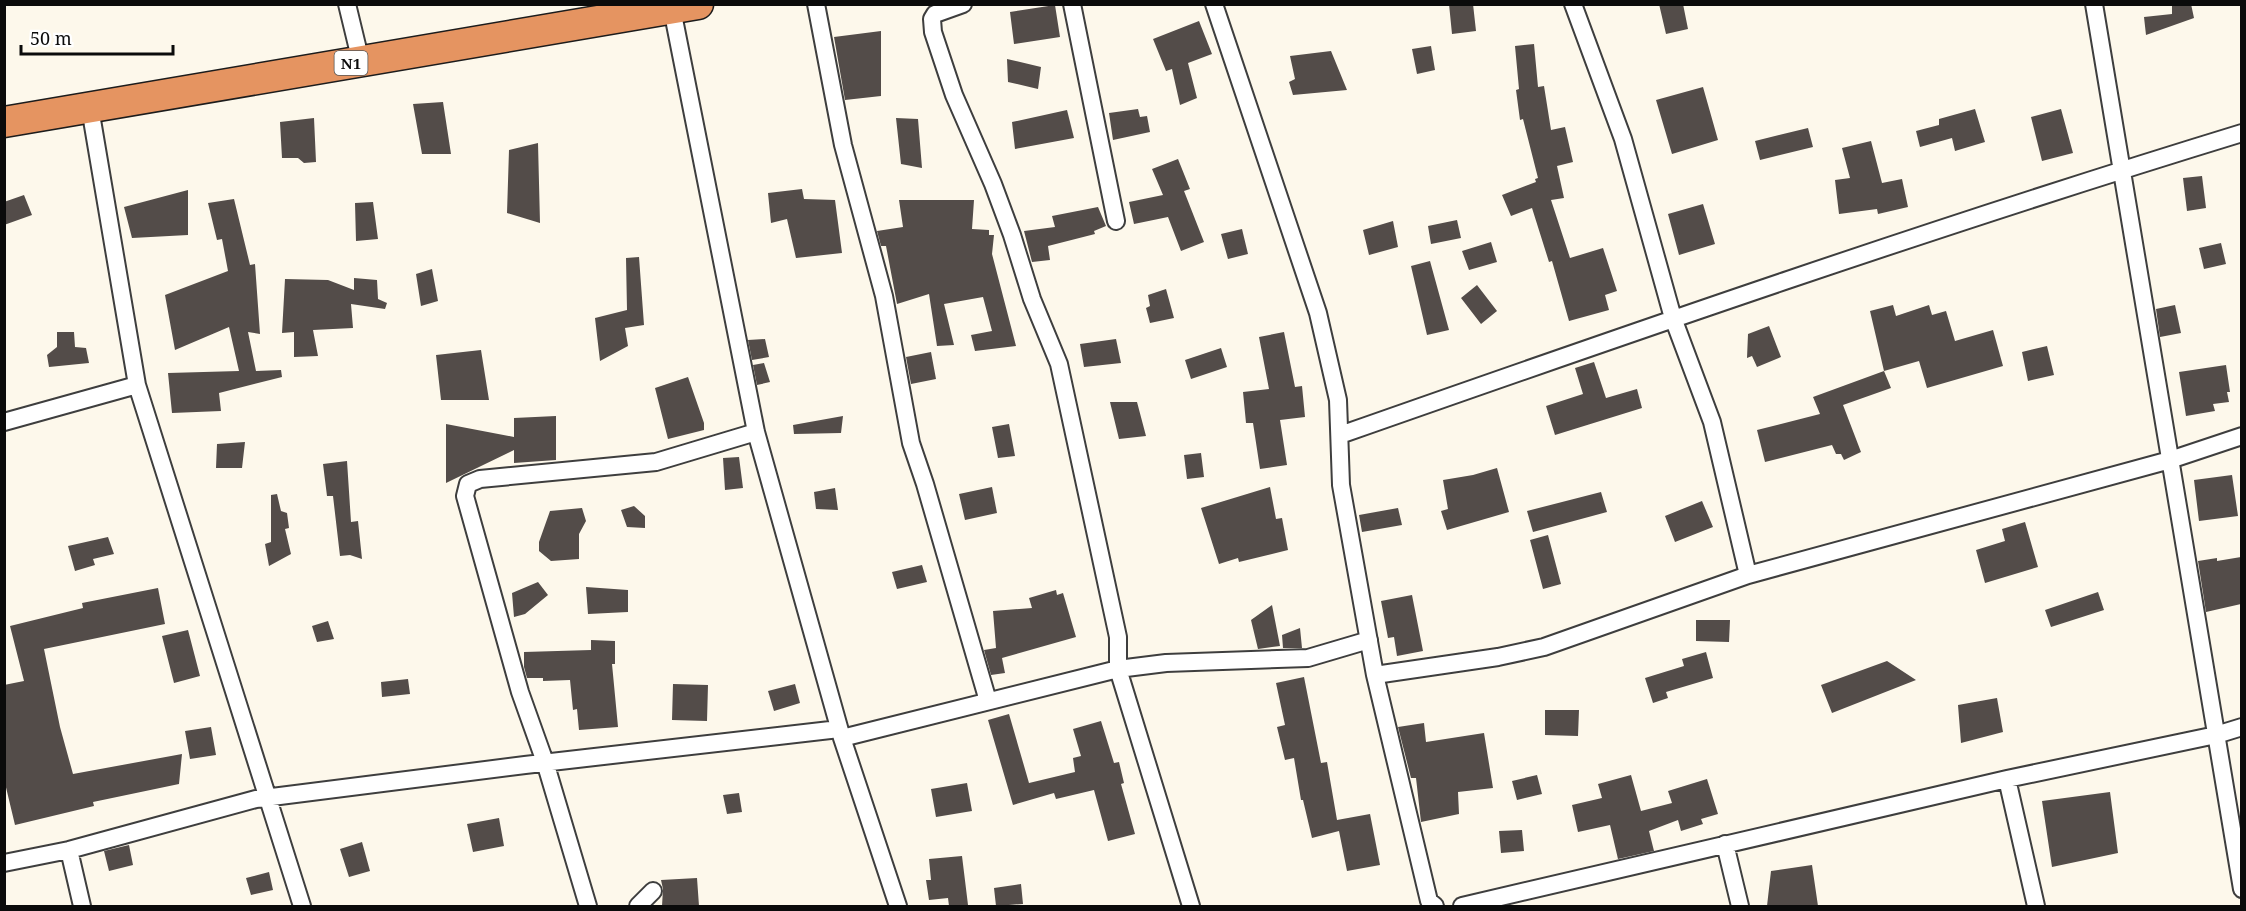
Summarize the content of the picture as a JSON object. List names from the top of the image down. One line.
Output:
{"streets":{"highway":["N1"]},"scale_bar":"50 m"}
